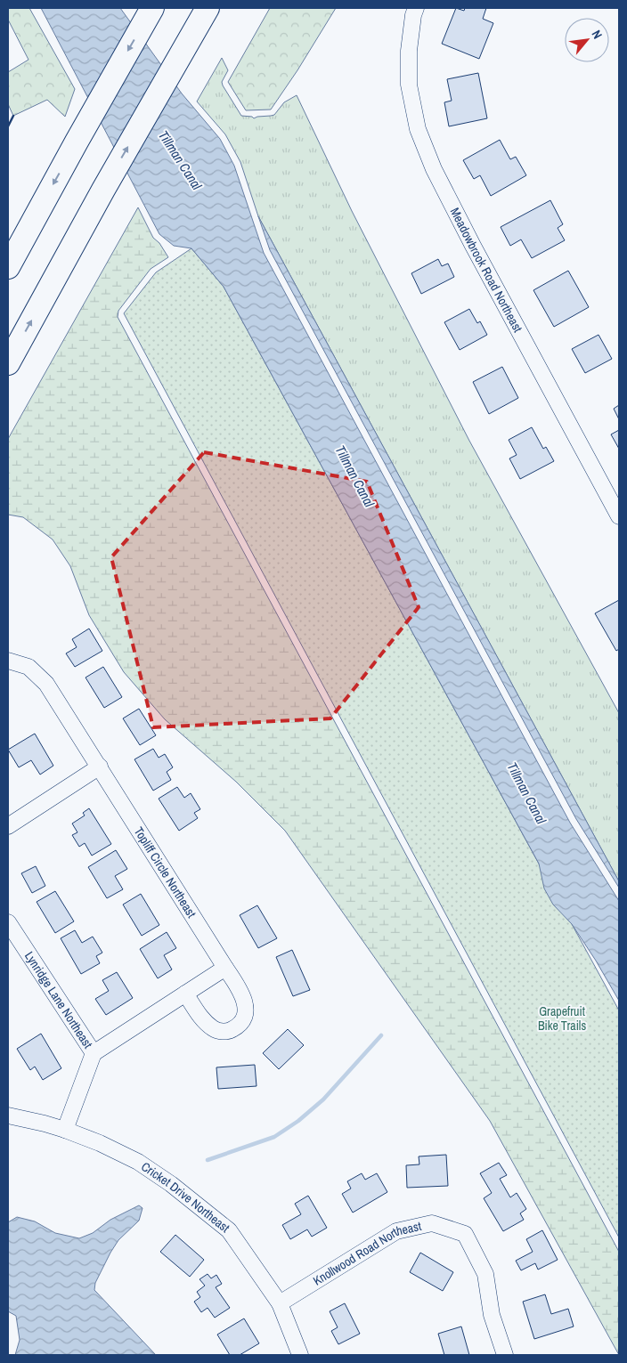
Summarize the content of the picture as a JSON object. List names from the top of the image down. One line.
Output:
{"streets":{"street":["Meadowbrook Road Northeast","Topliff Circle Northeast","Lynridge Lane Northeast","Cricket Drive Northeast","Knollwood Road Northeast"]},"crossings":[["Lynridge Lane Northeast","Cricket Drive Northeast"],["Cricket Drive Northeast","Knollwood Road Northeast"]],"water":["Tillman Canal"],"parks":["Grapefruit Bike Trails"],"north":"top right"}
